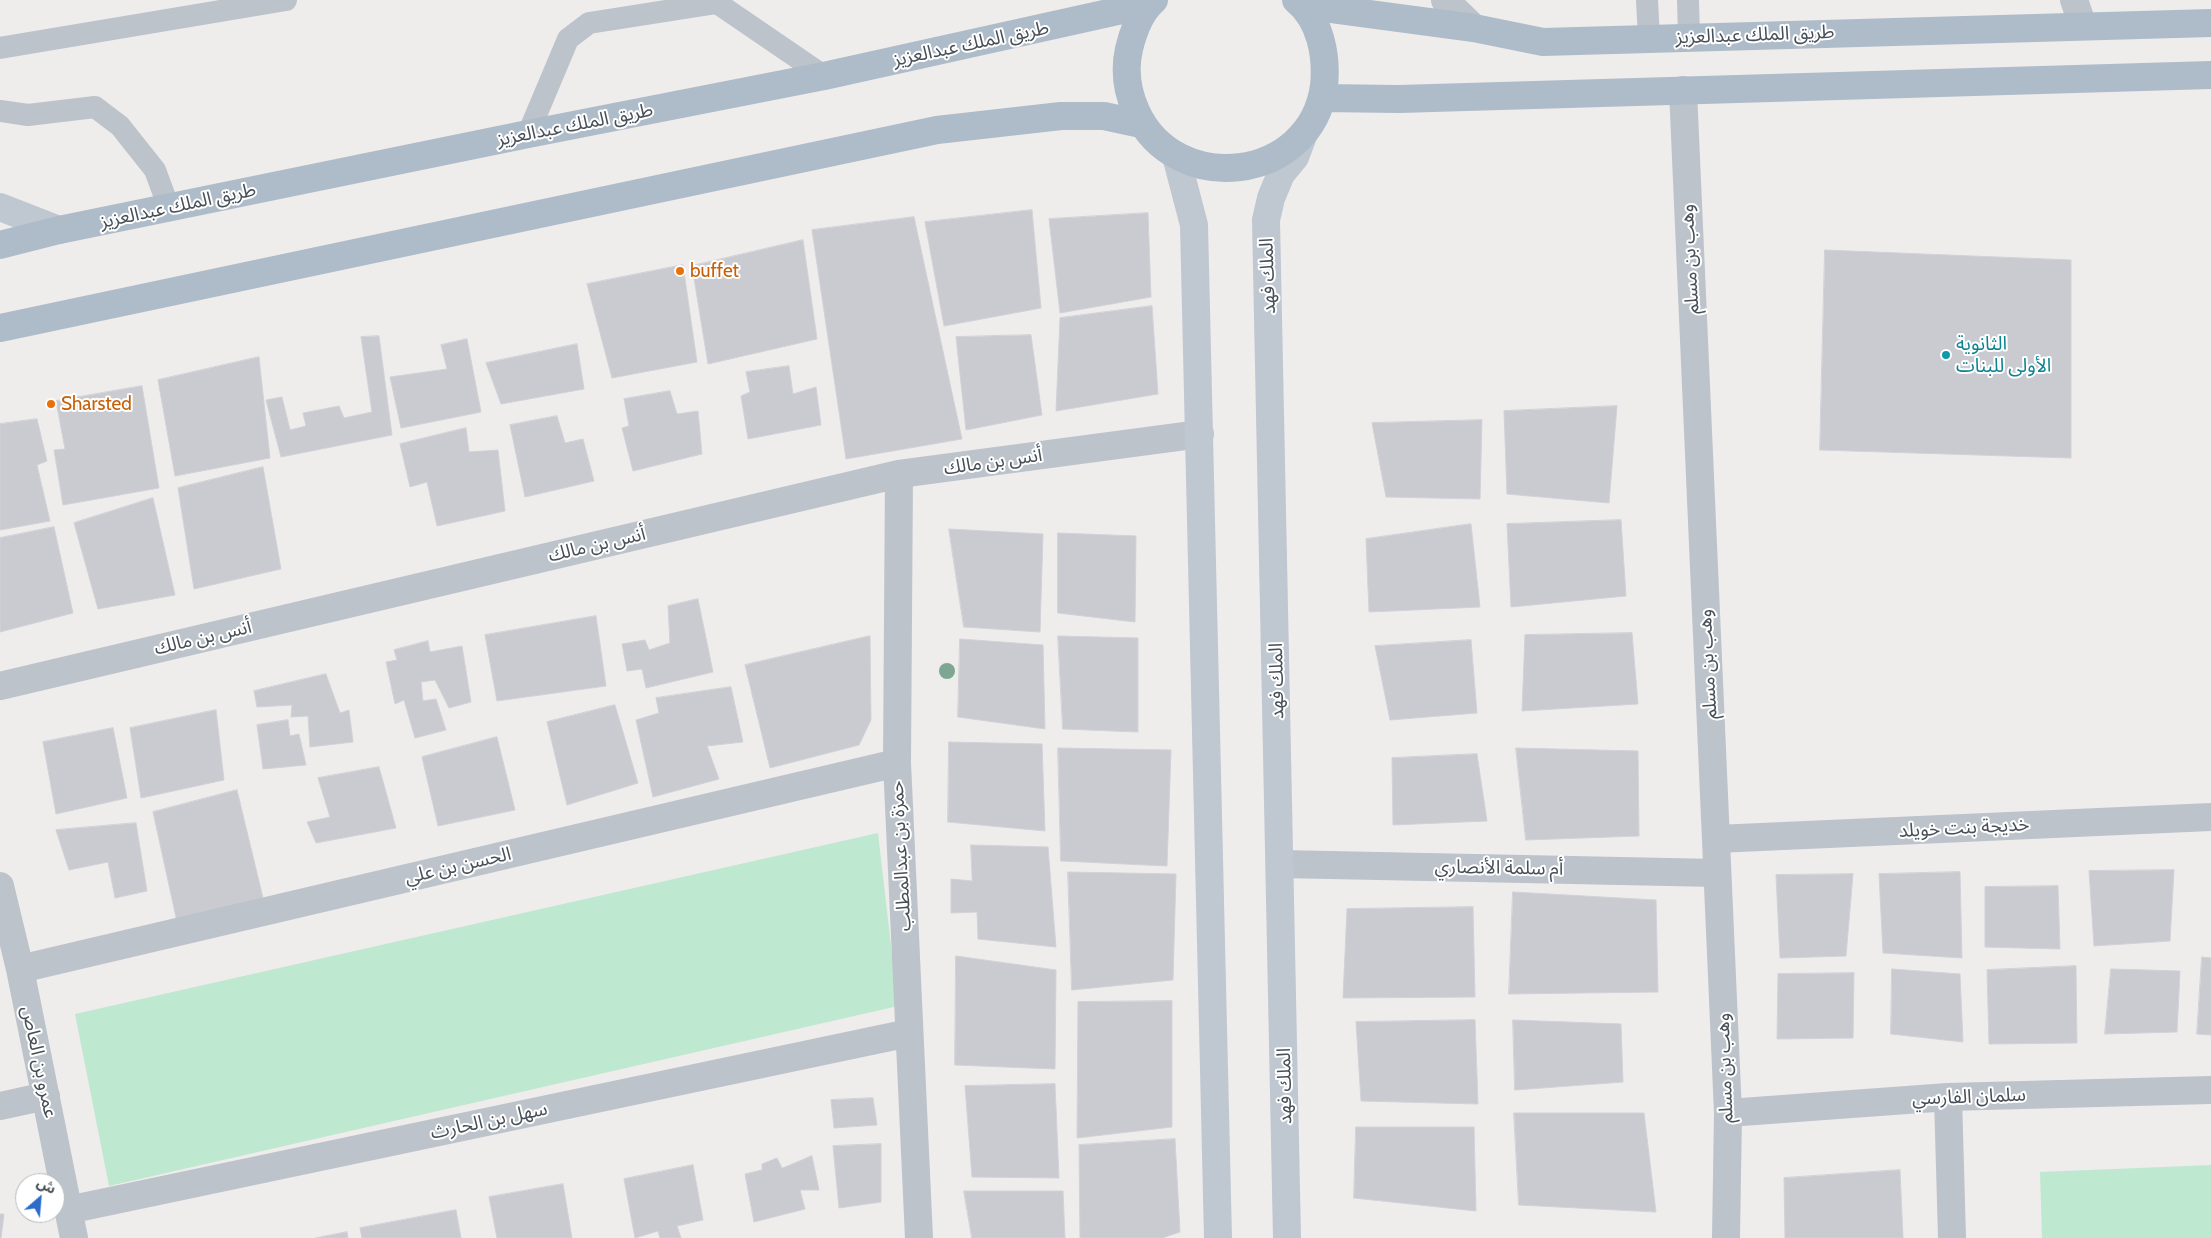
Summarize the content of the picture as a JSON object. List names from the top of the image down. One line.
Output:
{"streets":{"main road":["طريق الملك عبدالعزيز"],"street":["وهب بن مسلم","الملك فهد","أنس بن مالك","خديجة بنت خويلد","حمزة بن عبدالمطلب","الحسن بن علي","أم سلمة الأنصاري","عمرو بن العاص","سلمان الفارسي","سهل بن الحارث"]},"crossings":[["وهب بن مسلم","خديجة بنت خويلد"],["وهب بن مسلم","أم سلمة الأنصاري"],["وهب بن مسلم","سلمان الفارسي"],["الملك فهد","أم سلمة الأنصاري"],["أنس بن مالك","حمزة بن عبدالمطلب"],["حمزة بن عبدالمطلب","الحسن بن علي"],["حمزة بن عبدالمطلب","سهل بن الحارث"],["الحسن بن علي","عمرو بن العاص"],["عمرو بن العاص","سهل بن الحارث"]],"places":["buffet","الثانوية الأولى للبنات","Sharsted"],"north":"top right"}
